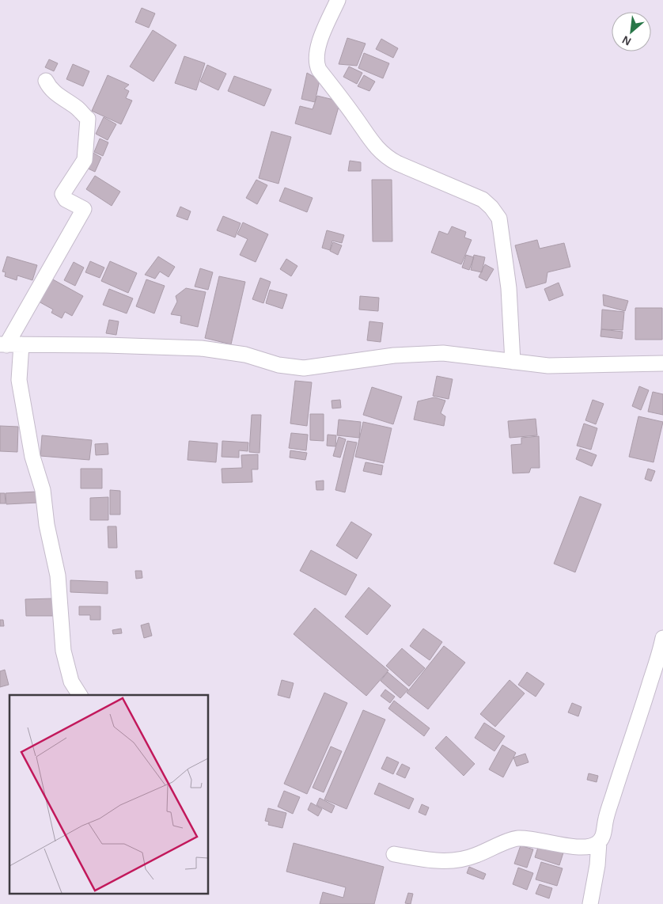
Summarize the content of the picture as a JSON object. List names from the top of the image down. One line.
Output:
{"north":"bottom left"}
